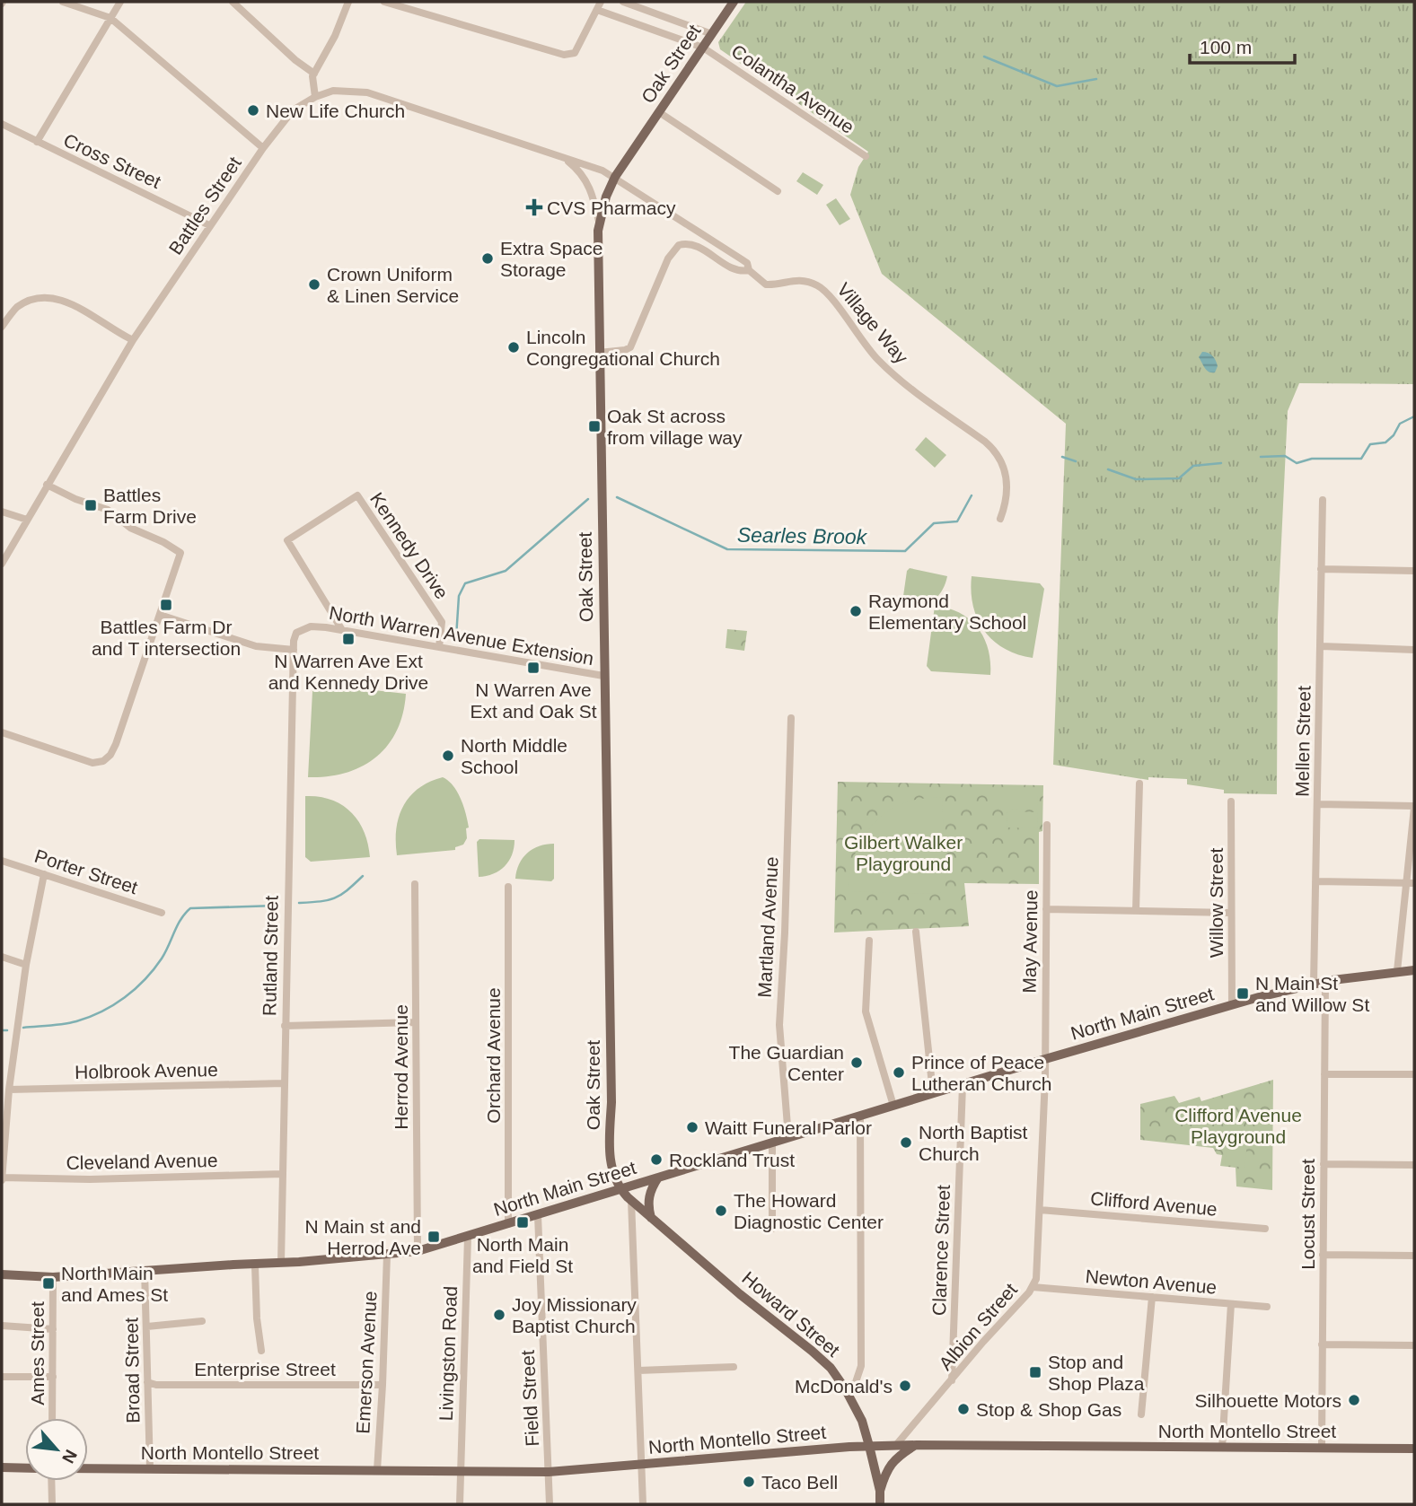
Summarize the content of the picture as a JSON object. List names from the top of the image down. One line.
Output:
{"streets":{"main road":["Oak Street","North Main Street","Howard Street","North Montello Street"],"street":["Colantha Avenue","Cross Street","Battles Street","Village Way","Kennedy Drive","North Warren Avenue Extension","Mellen Street","Porter Street","Willow Street","Martland Avenue","May Avenue","Rutland Street","Orchard Avenue","Herrod Avenue","Holbrook Avenue","Cleveland Avenue","Clifford Avenue","Locust Street","Clarence Street","Newton Avenue","Albion Street","Ames Street","Livingston Road","Emerson Avenue","Enterprise Street","Broad Street","Field Street"]},"crossings":[["Oak Street","Colantha Avenue"],["Oak Street","Battles Street"],["Oak Street","Village Way"],["Oak Street","North Warren Avenue Extension"],["Oak Street","North Main Street"],["Oak Street","Howard Street"],["Cross Street","Battles Street"],["Battles Street","Village Way"],["Kennedy Drive","North Warren Avenue Extension"],["North Warren Avenue Extension","Rutland Street"],["Mellen Street","North Main Street"],["Willow Street","North Main Street"],["Martland Avenue","North Main Street"],["May Avenue","North Main Street"],["May Avenue","Albion Street"],["Rutland Street","North Main Street"],["Rutland Street","Holbrook Avenue"],["Rutland Street","Cleveland Avenue"],["North Main Street","Orchard Avenue"],["North Main Street","Herrod Avenue"],["North Main Street","Locust Street"],["North Main Street","Clarence Street"],["North Main Street","Howard Street"],["North Main Street","Albion Street"],["North Main Street","Ames Street"],["North Main Street","Livingston Road"],["North Main Street","Emerson Avenue"],["North Main Street","Broad Street"],["North Main Street","Field Street"],["Clifford Avenue","Albion Street"],["Locust Street","North Montello Street"],["Clarence Street","Albion Street"],["Newton Avenue","Albion Street"],["Howard Street","North Montello Street"],["Albion Street","North Montello Street"],["Livingston Road","North Montello Street"],["Emerson Avenue","Enterprise Street"],["Emerson Avenue","North Montello Street"],["Enterprise Street","Broad Street"],["Broad Street","North Montello Street"],["Field Street","North Montello Street"]],"water":["Searles Brook"],"parks":["Gilbert Walker Playground","Clifford Avenue Playground"],"places":{"other":["New Life Church","Extra Space Storage","Crown Uniform & Linen Service","Lincoln Congregational Church","Raymond Elementary School","North Middle School","The Guardian Center","Prince of Peace Lutheran Church","Waitt Funeral Parlor","North Baptist Church","Rockland Trust","The Howard Diagnostic Center","Joy Missionary Baptist Church","McDonald's","Silhouette Motors","Stop & Shop Gas","Taco Bell"],"health":["CVS Pharmacy"],"transit":["Oak St across from village way","Battles Farm Drive","Battles Farm Dr and T intersection","N Warren Ave Ext and Kennedy Drive","N Warren Ave Ext and Oak St","N Main St and Willow St","North Main and Field St","N Main st and Herrod Ave","North Main and Ames St","Stop and Shop Plaza"]},"scale_bar":"100 m","north":"bottom right"}
